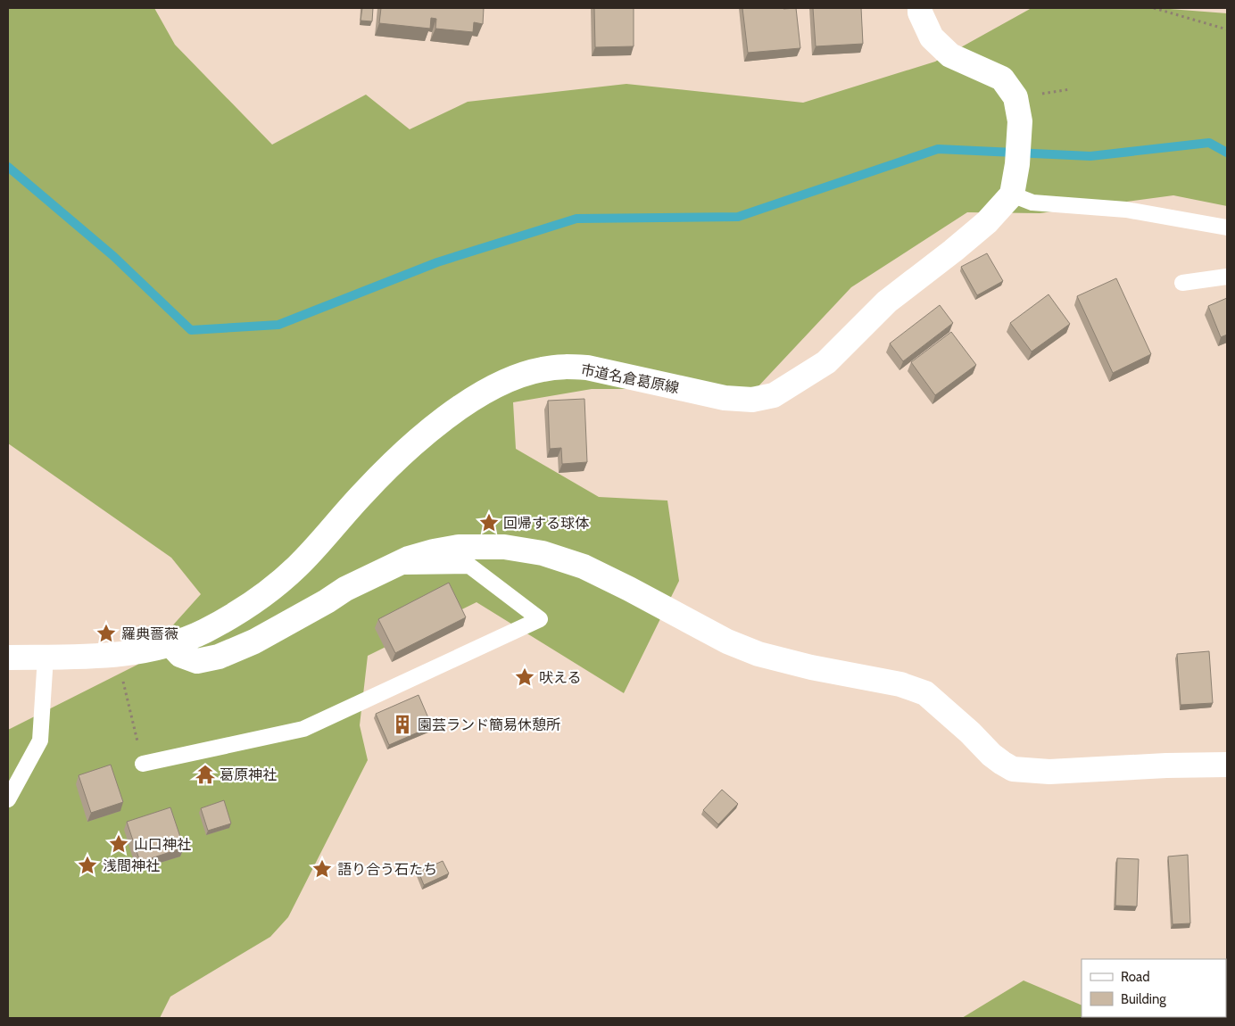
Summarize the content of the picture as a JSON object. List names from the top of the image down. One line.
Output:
{"streets":{"street":["市道名倉葛原線"]},"places":{"place":["回帰する球体","羅典薔薇","吠える","山口神社","浅間神社","語り合う石たち"],"building":["園芸ランド簡易休憩所"],"temple":["葛原神社"]},"legend":["Road","Building"]}
